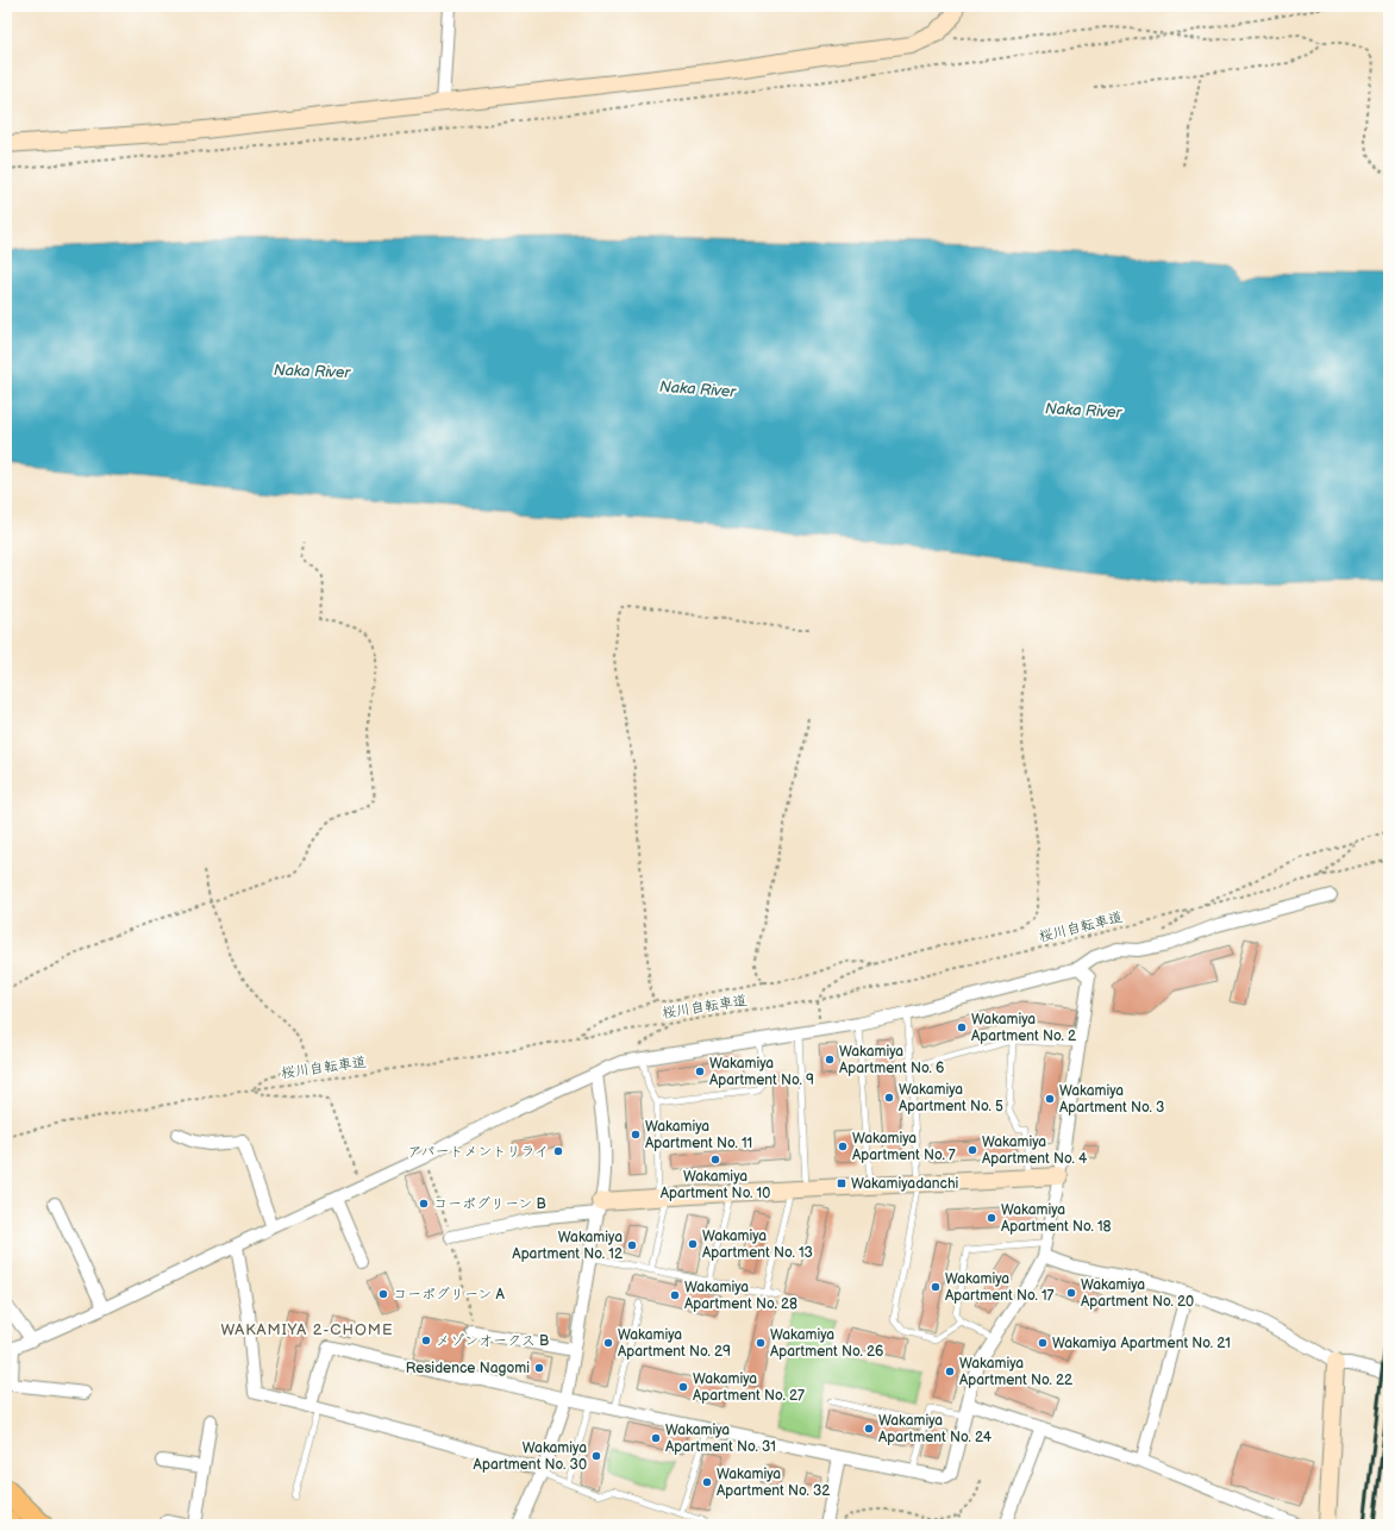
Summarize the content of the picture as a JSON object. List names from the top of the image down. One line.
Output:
{"streets":{"path":["桜川自転車道"]},"districts":["WAKAMIYA 2-CHOME"],"water":["Naka River"],"places":{"other":["Wakamiya Apartment No. 2","Wakamiya Apartment No. 6","Wakamiya Apartment No. 9","Wakamiya Apartment No. 5","Wakamiya Apartment No. 3","Wakamiya Apartment No. 11","Wakamiya Apartment No. 7","Wakamiya Apartment No. 4","アパートメントリライ","Wakamiya Apartment No. 10","コーポグリーン B","Wakamiya Apartment No. 18","Wakamiya Apartment No. 13","Wakamiya Apartment No. 12","Wakamiya Apartment No. 17","Wakamiya Apartment No. 20","コーポグリーン A","Wakamiya Apartment No. 28","メゾンオークス B","Wakamiya Apartment No. 29","Wakamiya Apartment No. 26","Wakamiya Apartment No. 21","Residence Nagomi","Wakamiya Apartment No. 22","Wakamiya Apartment No. 27","Wakamiya Apartment No. 24","Wakamiya Apartment No. 31","Wakamiya Apartment No. 30","Wakamiya Apartment No. 32"],"transit":["Wakamiyadanchi"]}}
